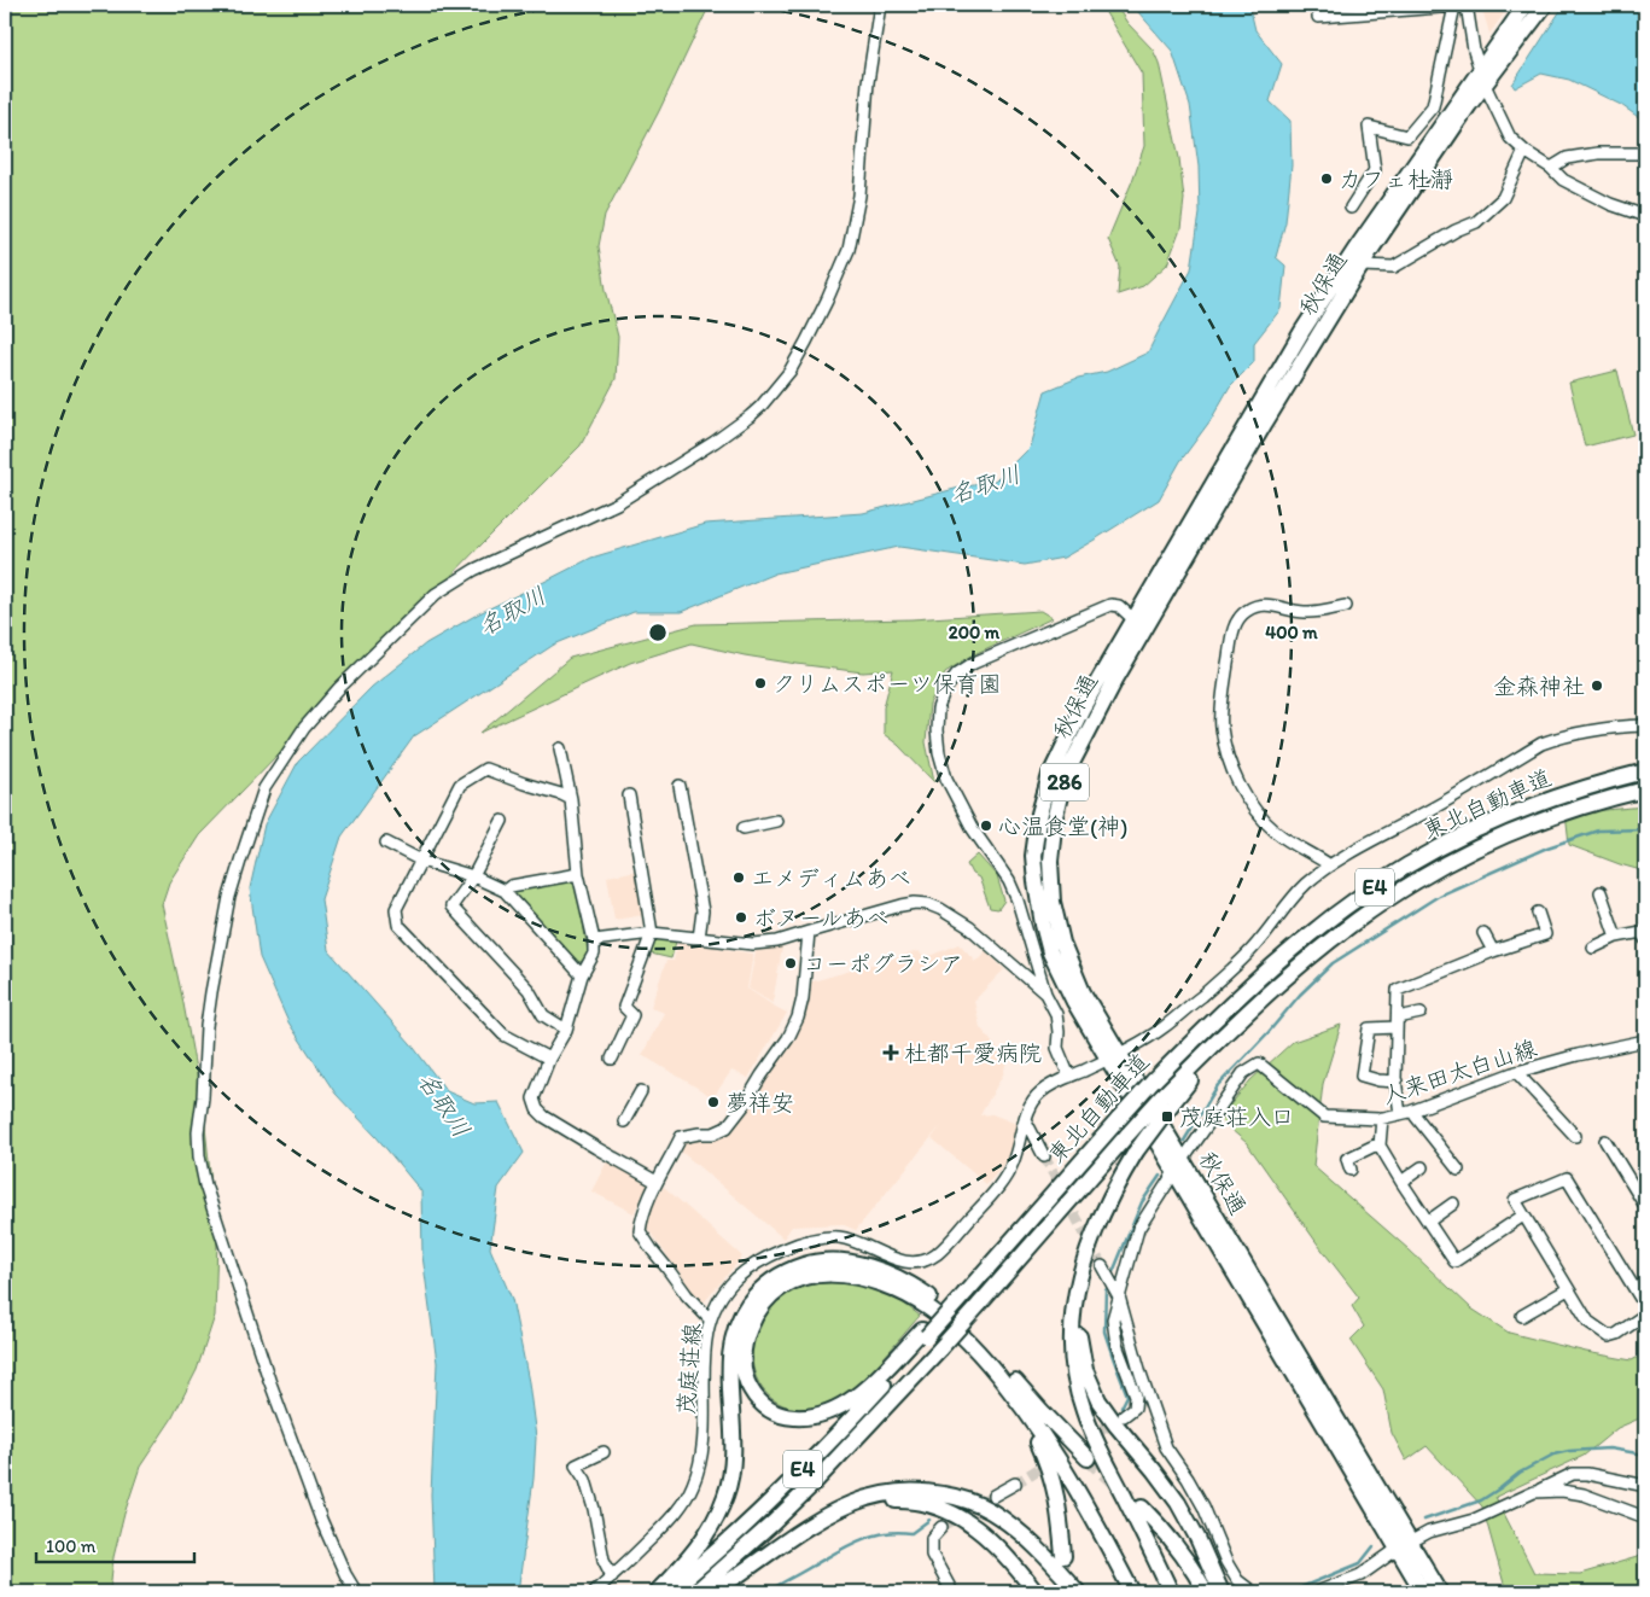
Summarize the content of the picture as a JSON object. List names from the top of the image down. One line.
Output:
{"streets":{"highway":["秋保通","286","東北自動車道","E4"],"street":["人来田太白山線","茂庭荘線"]},"crossings":[["秋保通","人来田太白山線"],["秋保通","茂庭荘線"],["東北自動車道","E4"]],"water":["名取川"],"places":{"other":["カフェ杜瀞","クリムスポーツ保育園","金森神社","心温食堂(神)","エメディムあべ","ボヌールあべ","コーポグラシア","夢祥安"],"health":["杜都千愛病院"],"transit":["茂庭荘入口"]},"scale_bar":"100 m","rings":["200 m","400 m"]}
